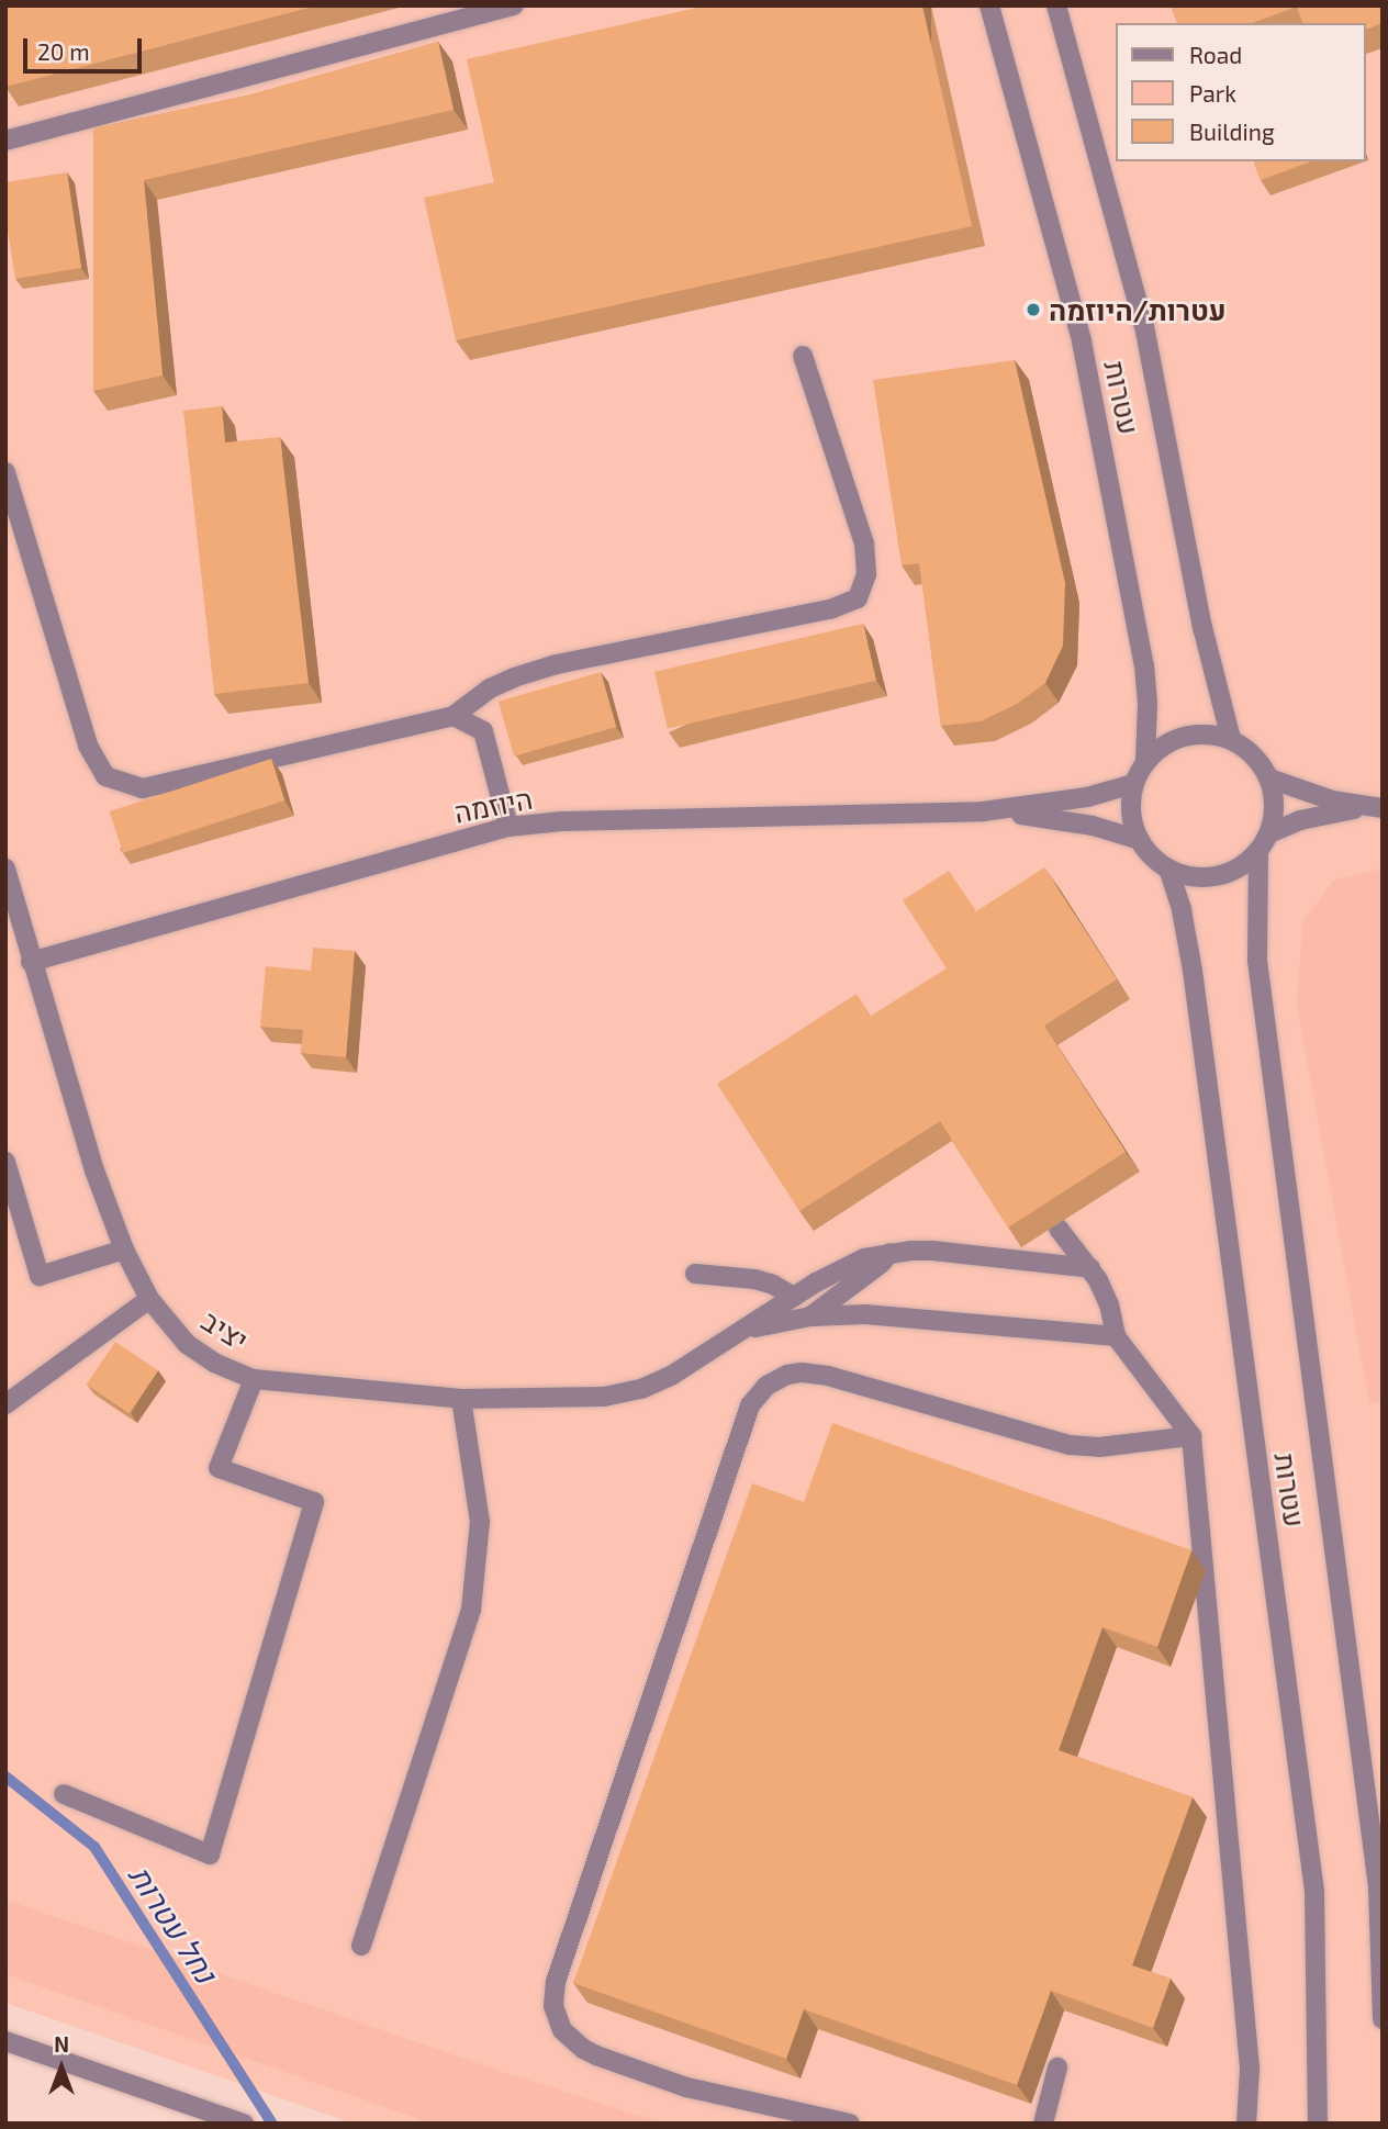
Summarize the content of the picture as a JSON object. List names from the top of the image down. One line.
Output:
{"streets":{"street":["עטרות","היוזמה","יציב"]},"crossings":[["עטרות","היוזמה"],["היוזמה","יציב"]],"water":["נחל עטרות"],"places":["עטרות/היוזמה"],"legend":["Road","Park","Building"],"scale_bar":"20 m","north":"top"}
